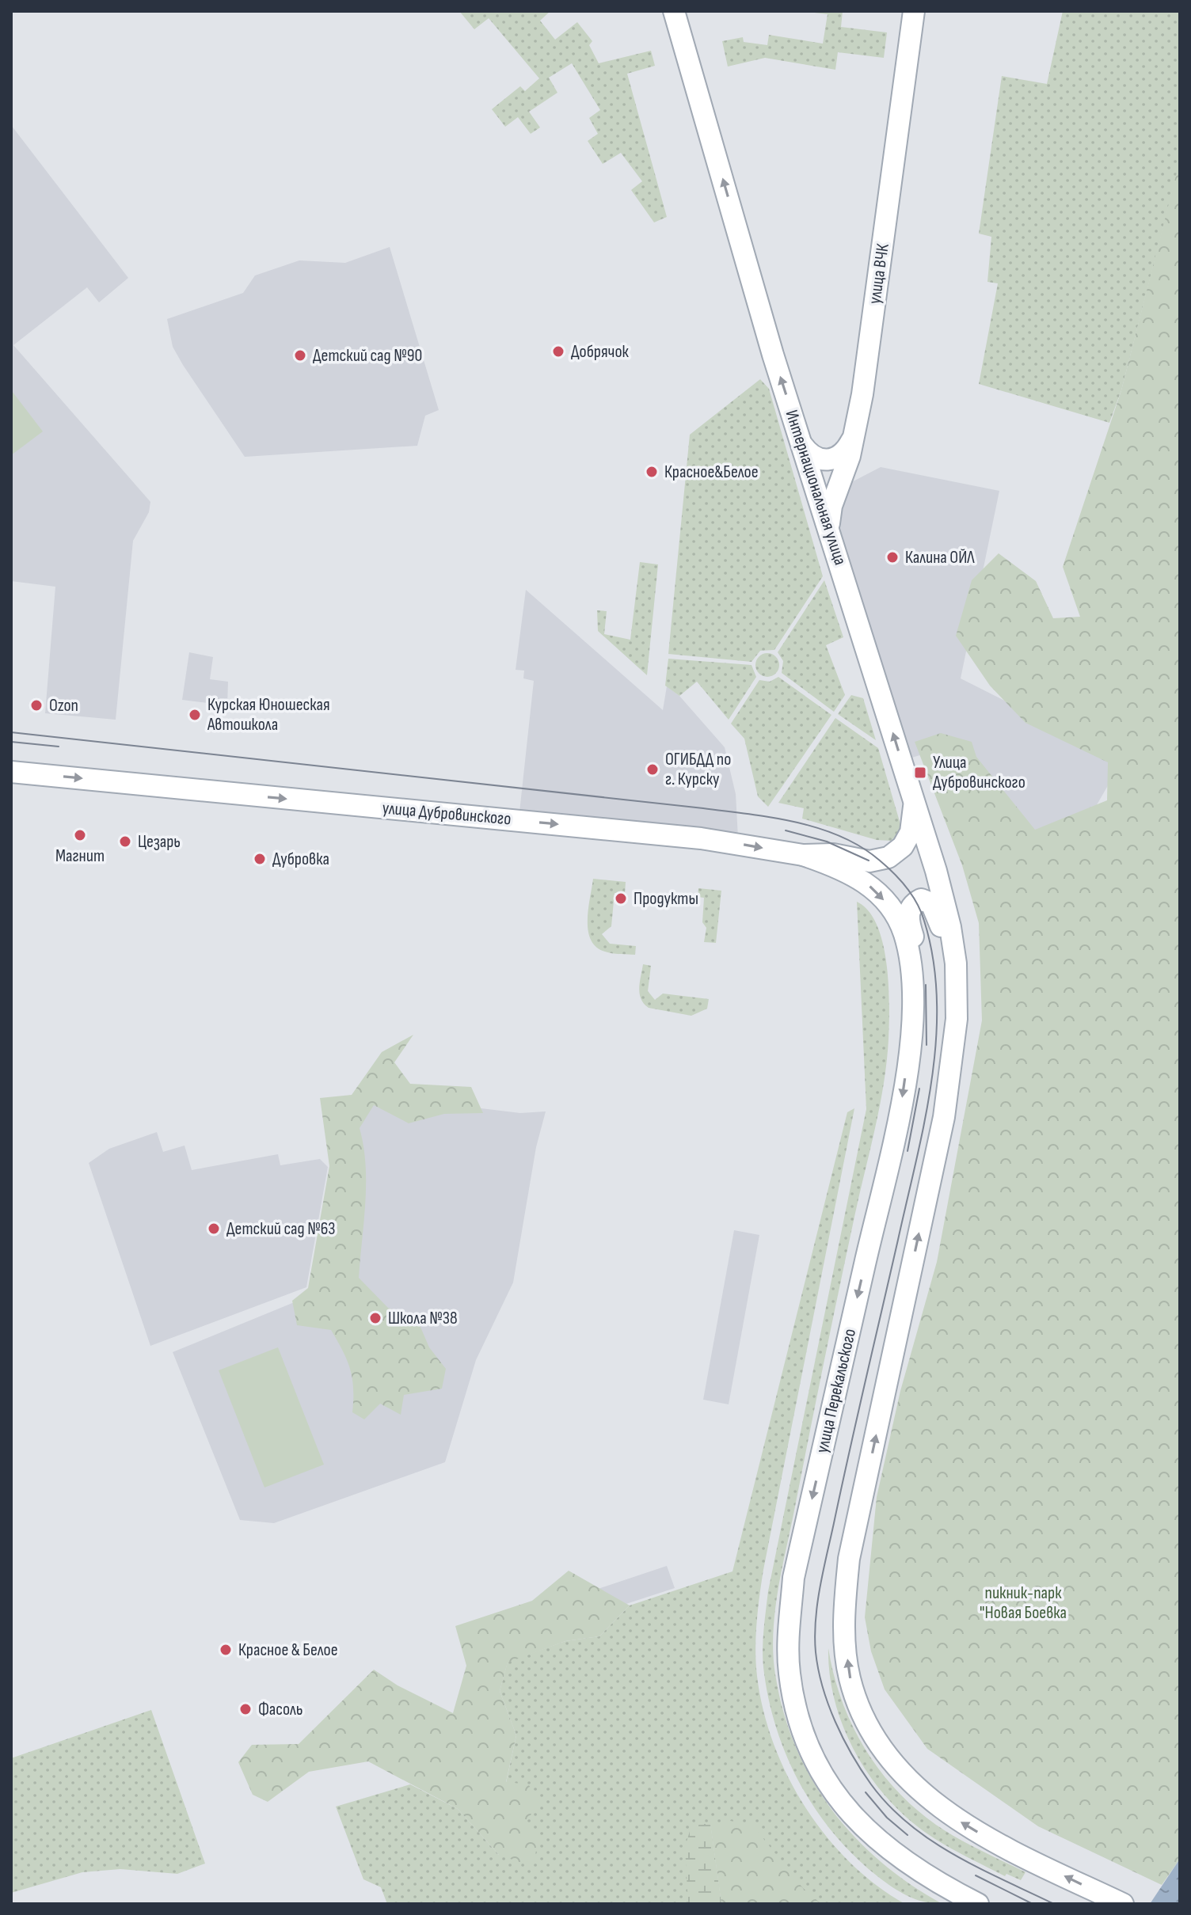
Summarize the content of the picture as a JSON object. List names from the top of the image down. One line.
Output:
{"streets":{"main road":["улица ВЧК","Интернациональная улица","улица Дубровинского","улица Перекальского"]},"crossings":[["улица ВЧК","Интернациональная улица"],["Интернациональная улица","улица Дубровинского"],["улица Дубровинского","улица Перекальского"]],"one_way":["Интернациональная улица","улица Дубровинского","улица Перекальского"],"parks":["пикник-парк \"Новая Боевка"],"places":{"other":["Добрячок","Детский сад №90","Красное&Белое","Калина ОЙЛ","Ozon","Курская Юношеская Автошкола","ОГИБДД по г. Курску","Магнит","Цезарь","Дубровка","Продукты","Детский сад №63","Школа №38","Красное & Белое","Фасоль"],"transit":["Улица Дубровинского"]}}
